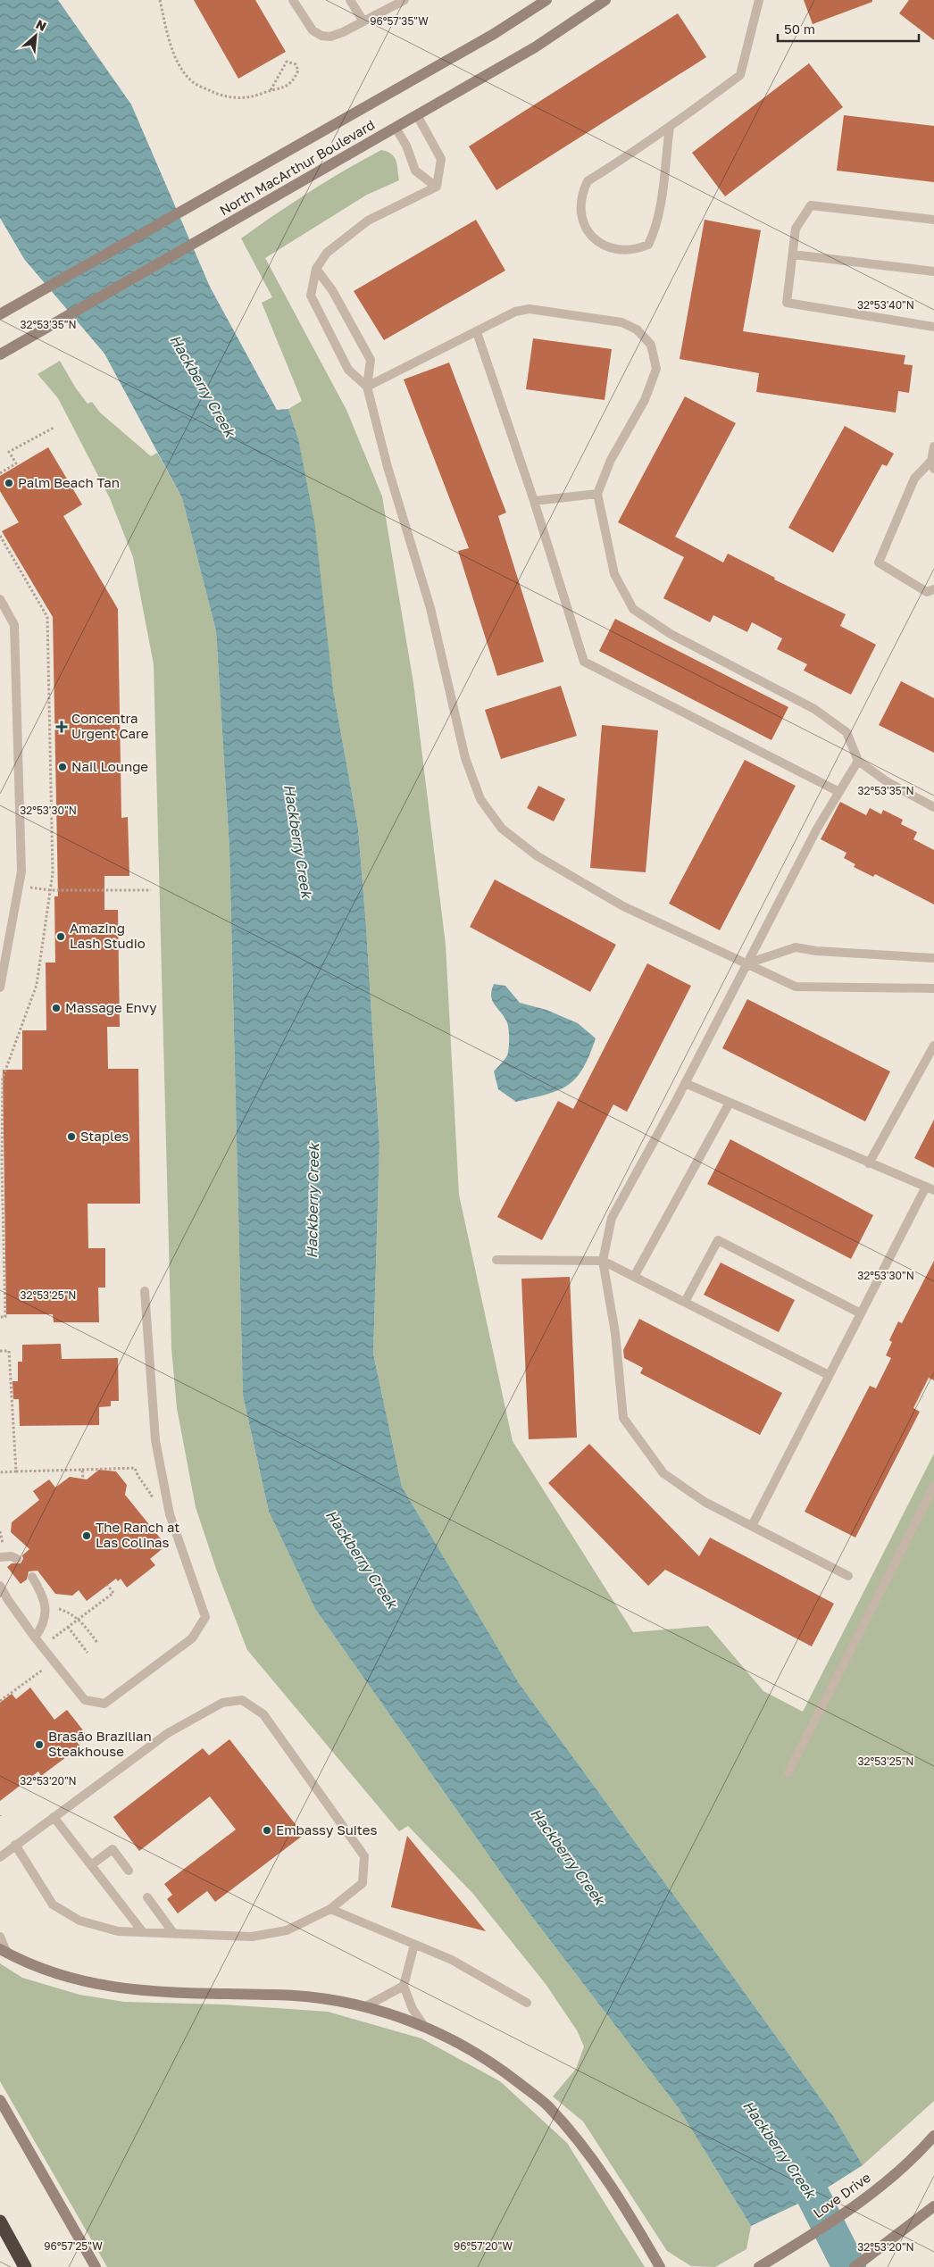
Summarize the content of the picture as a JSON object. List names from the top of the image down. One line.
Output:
{"streets":{"main road":["North MacArthur Boulevard","Love Drive"]},"water":["Hackberry Creek"],"places":{"other":["Palm Beach Tan","Nail Lounge","Amazing Lash Studio","Massage Envy","Staples","The Ranch at Las Colinas","Brasão Brazilian Steakhouse","Embassy Suites"],"health":["Concentra Urgent Care"]},"scale_bar":"50 m","north":"top right","coordinates":["96°57'35\"W","32°53'40\"N","32°53'35\"N","32°53'30\"N","32°53'25\"N","32°53'20\"N","96°57'25\"W","96°57'20\"W"]}
